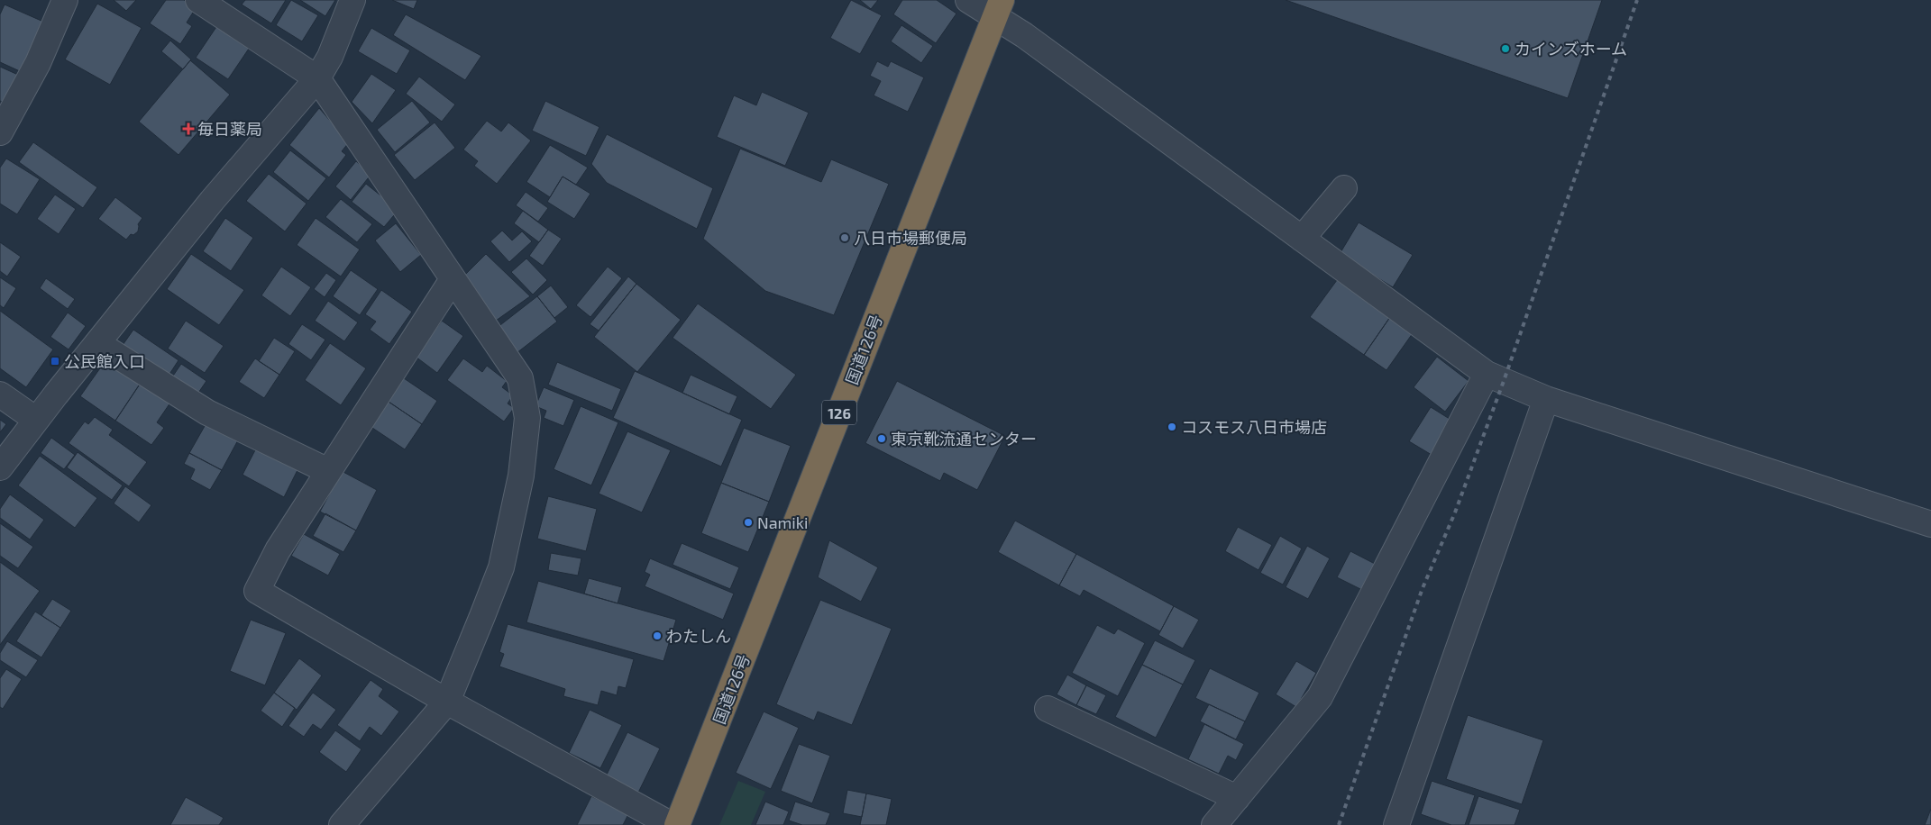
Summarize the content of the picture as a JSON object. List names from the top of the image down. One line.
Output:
{"streets":{"highway":["国道126号","126"]},"places":{"other":["カインズホーム","八日市場郵便局","コスモス八日市場店","東京靴流通センター","Namiki","わたしん"],"health":["毎日薬局"],"transit":["公民館入口"]}}
